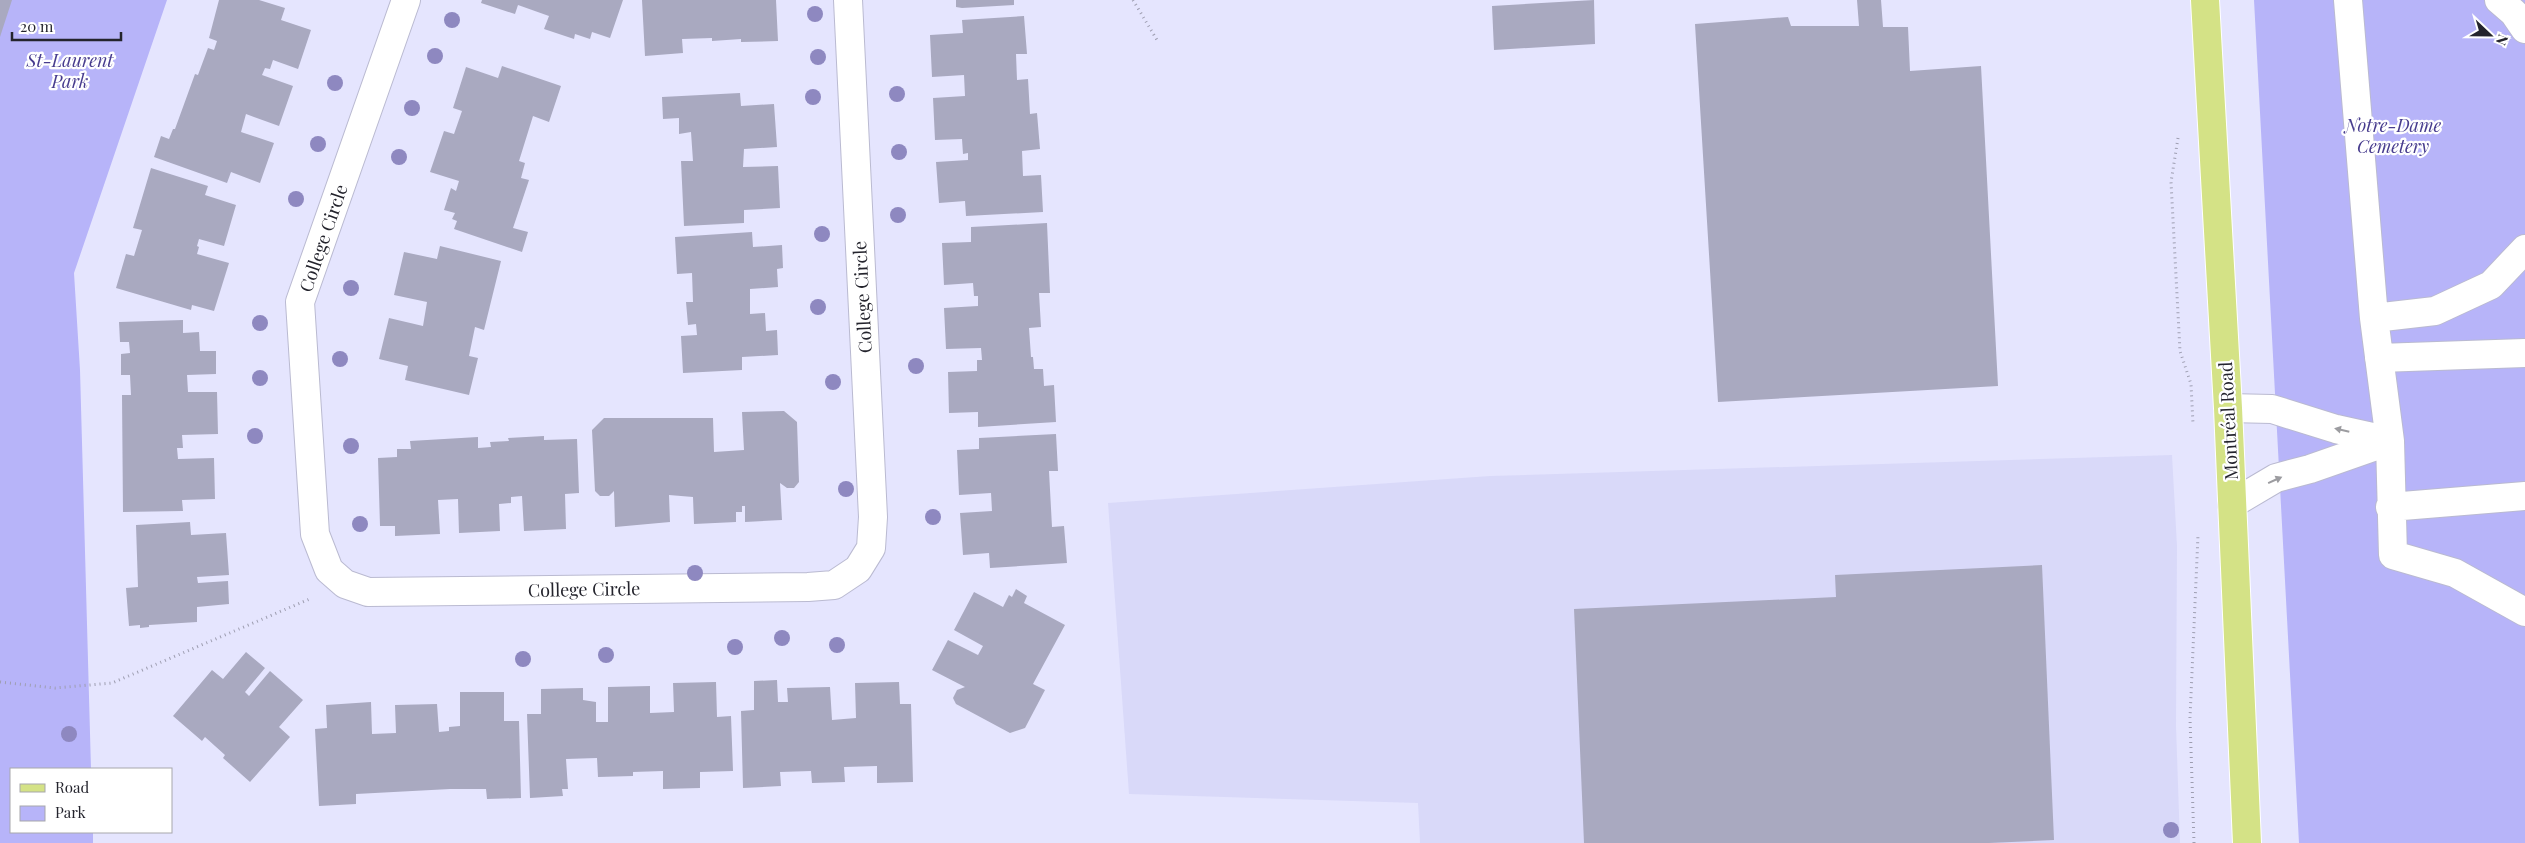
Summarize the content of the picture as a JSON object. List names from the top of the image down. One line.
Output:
{"streets":{"main road":["Montréal Road"],"street":["College Circle"]},"parks":["St-Laurent Park","Notre-Dame Cemetery"],"legend":["Road","Park"],"scale_bar":"20 m","north":"right"}
